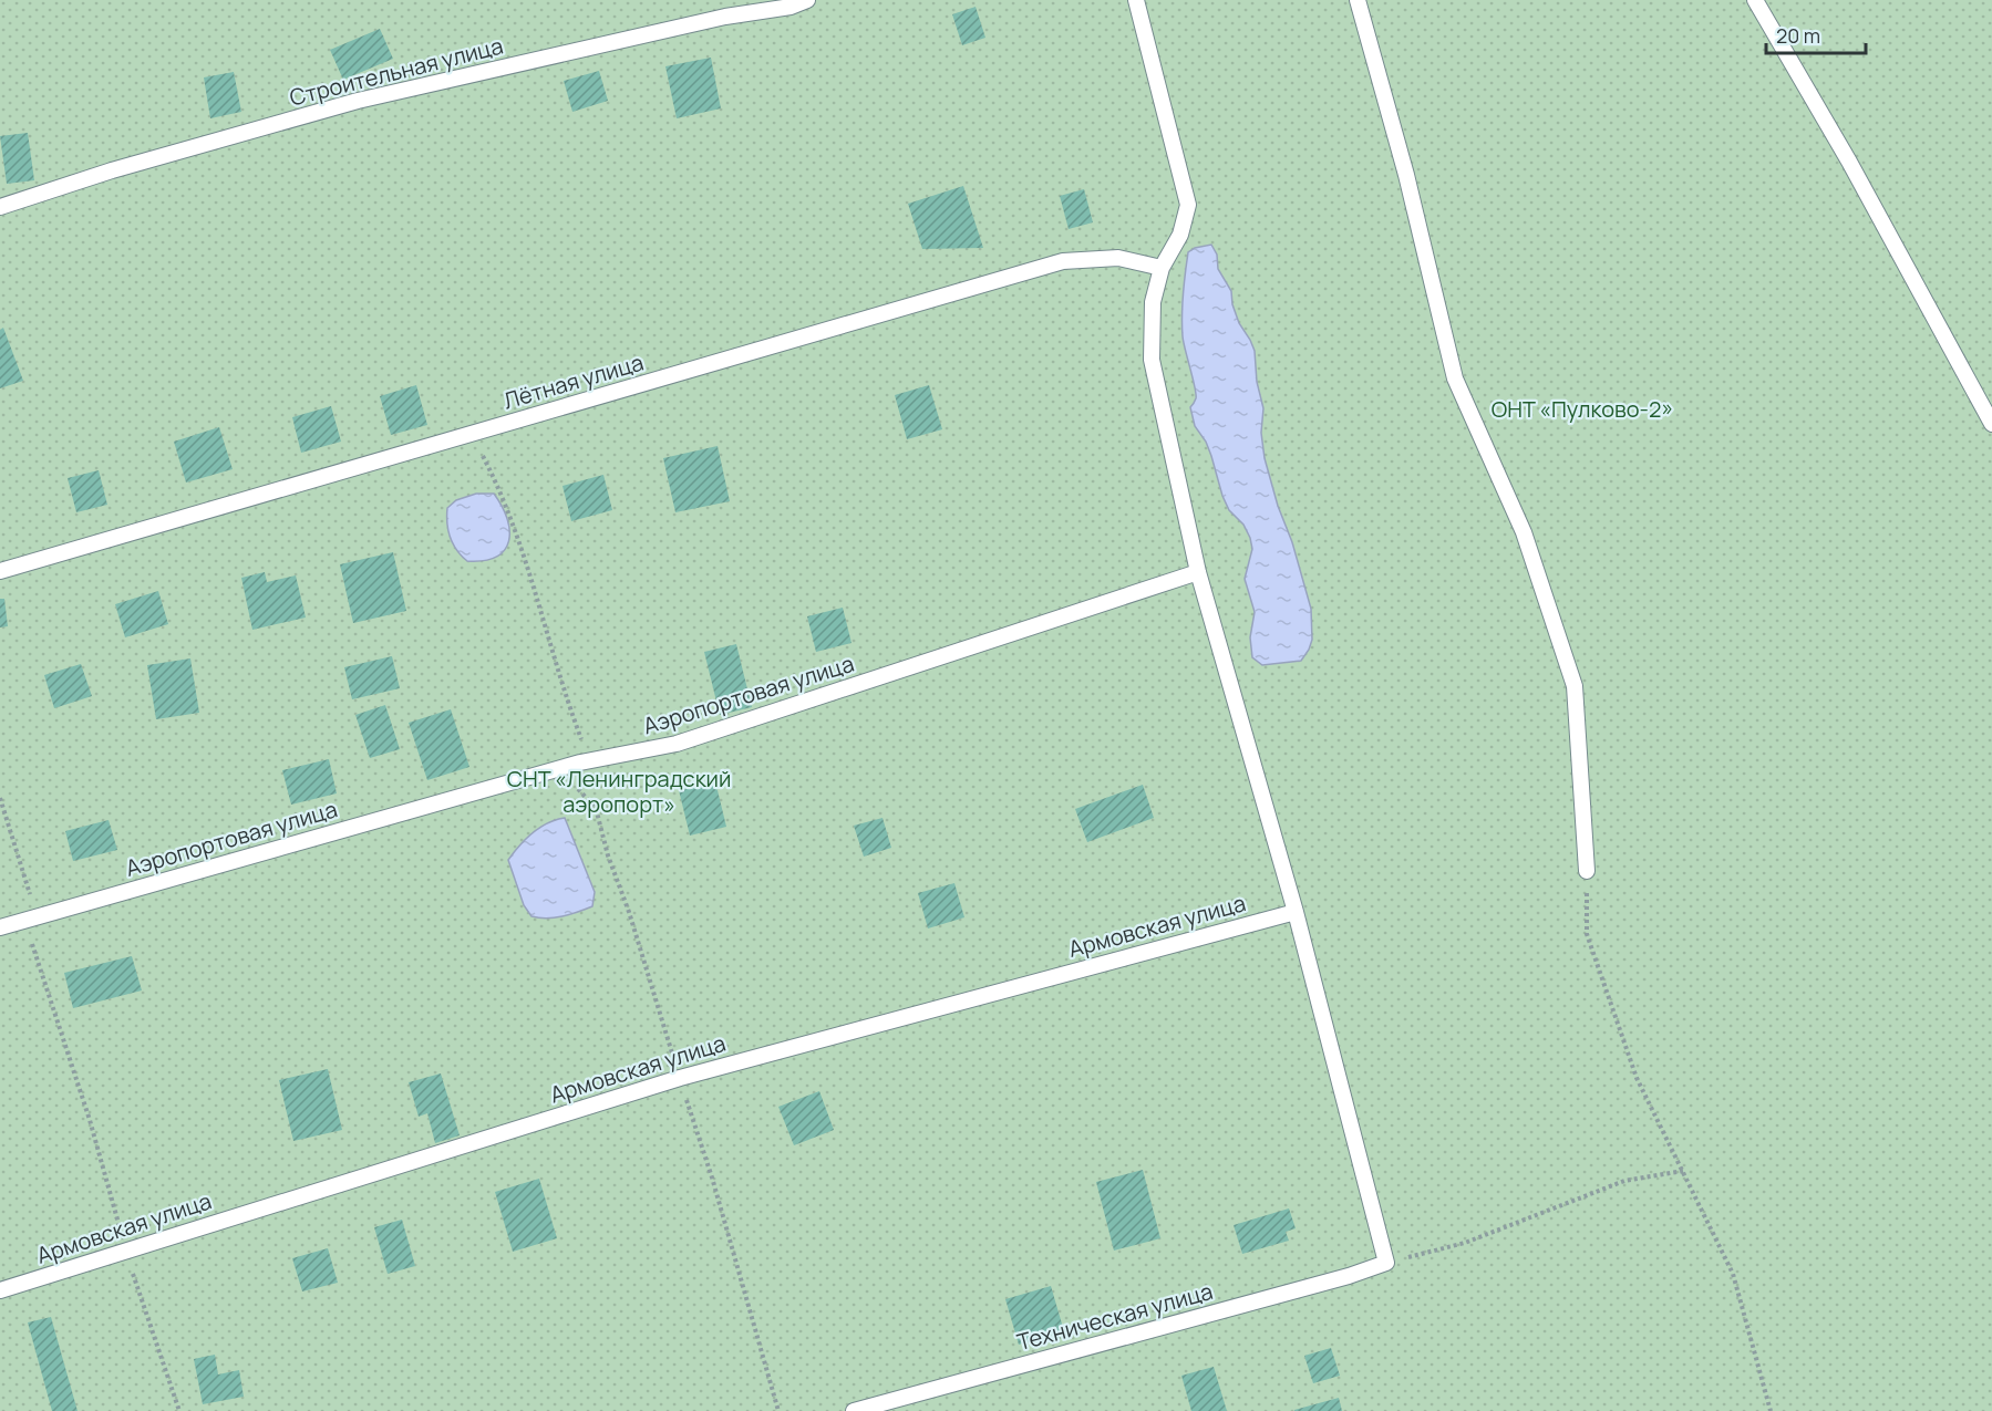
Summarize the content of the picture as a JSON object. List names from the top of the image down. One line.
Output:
{"streets":{"lane":["Строительная улица","Лётная улица","Аэропортовая улица","Армовская улица","Техническая улица"]},"parks":["ОНТ «Пулково-2»","СНТ «Ленинградский аэропорт»"],"scale_bar":"20 m"}
